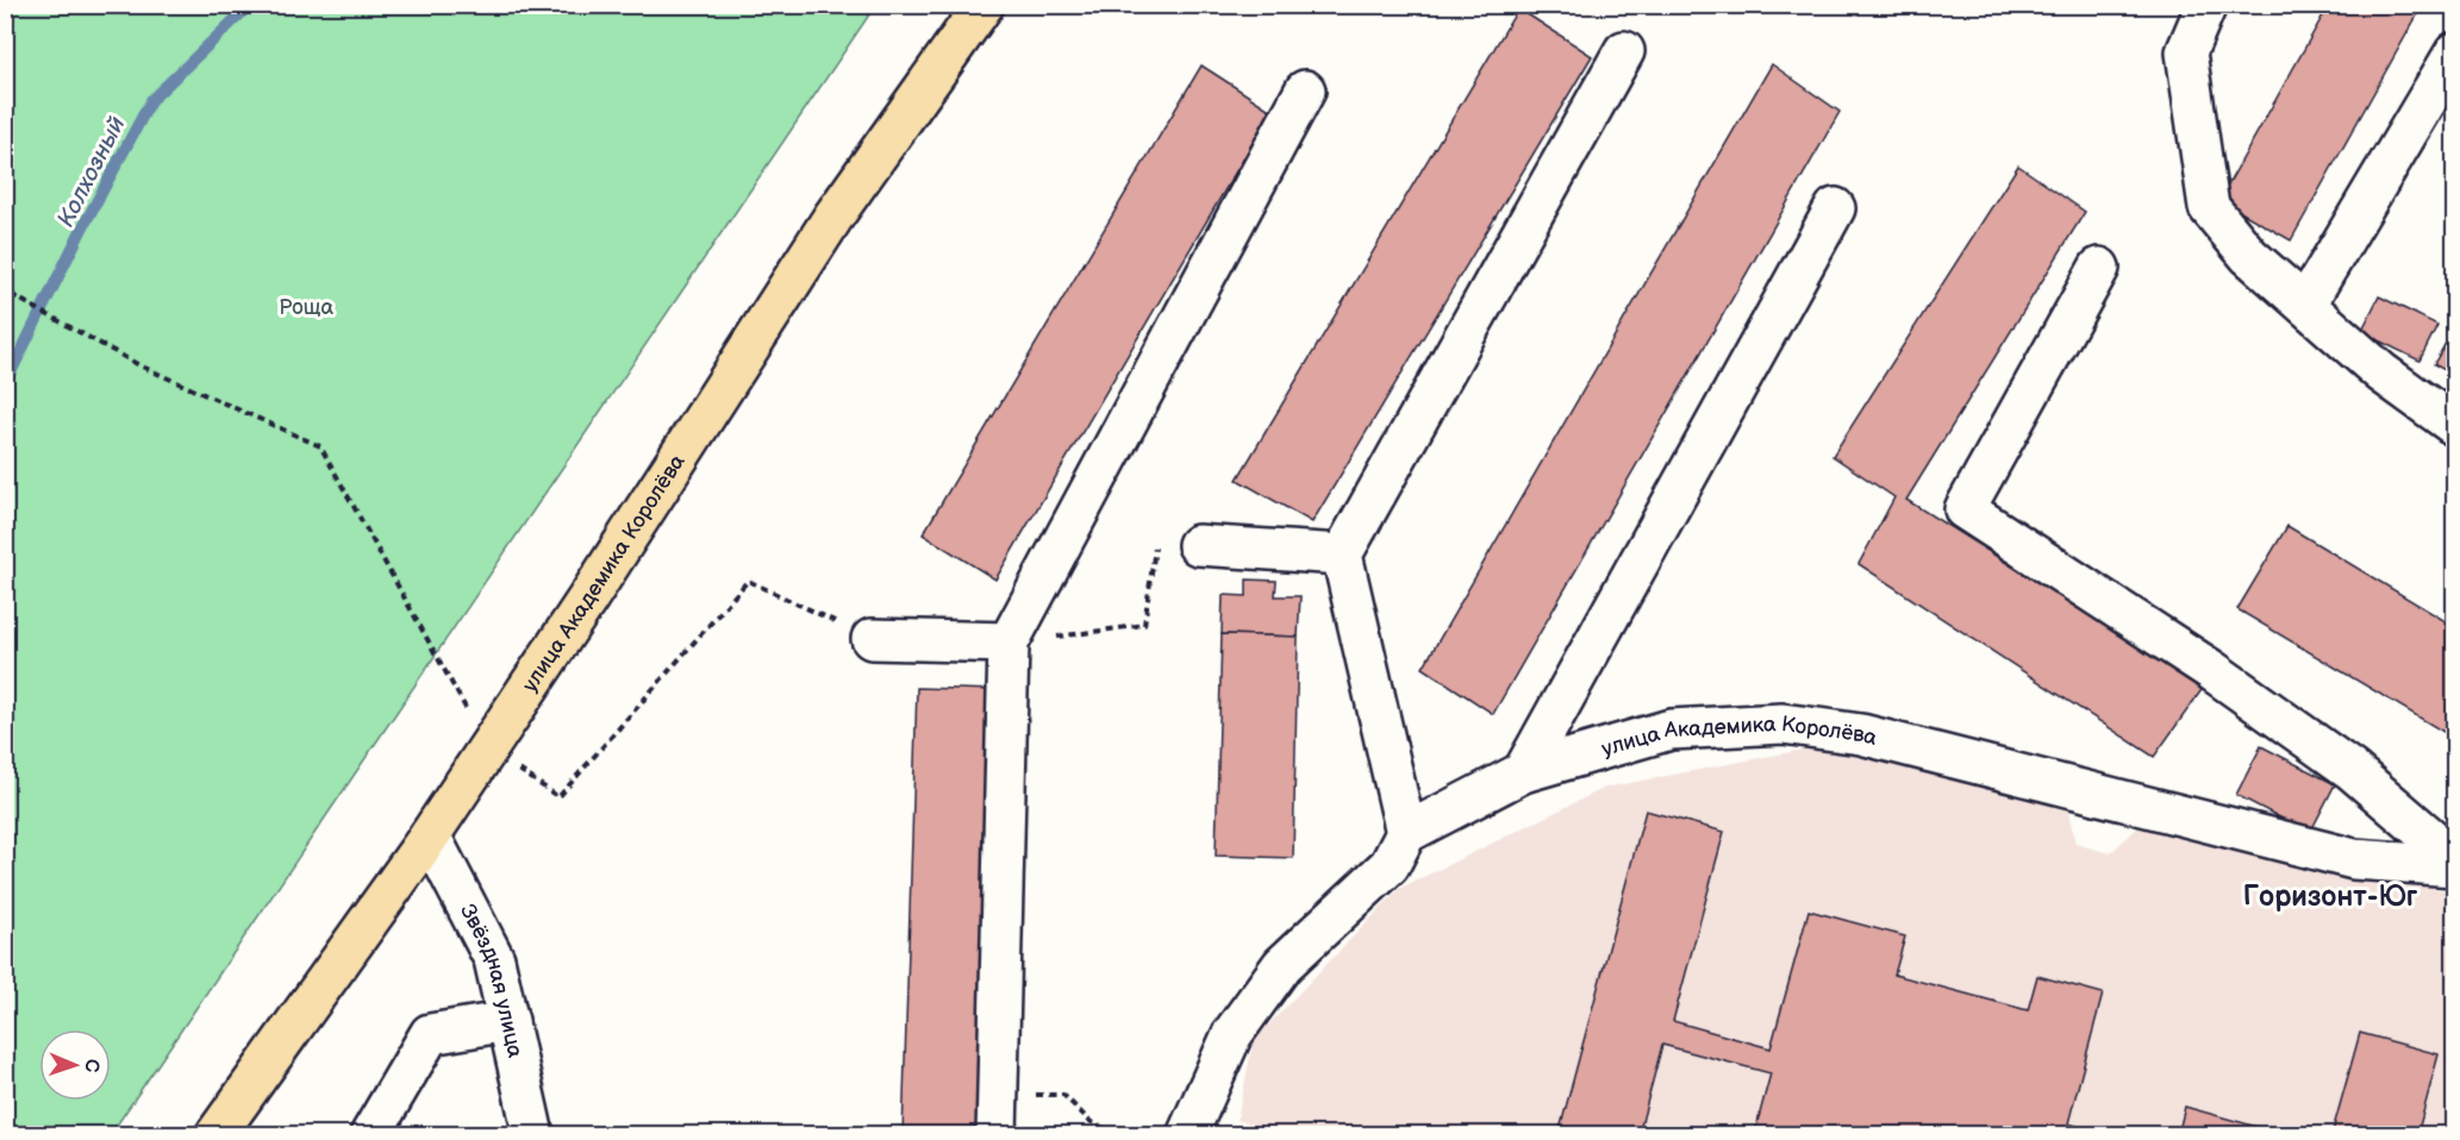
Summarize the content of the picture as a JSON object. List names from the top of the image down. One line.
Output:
{"streets":{"main road":["улица Академика Королёва"],"street":["Звёздная улица"]},"crossings":[["улица Академика Королёва","Звёздная улица"]],"districts":["Горизонт-Юг"],"water":["Колхозный"],"parks":["Роща"],"north":"right"}
